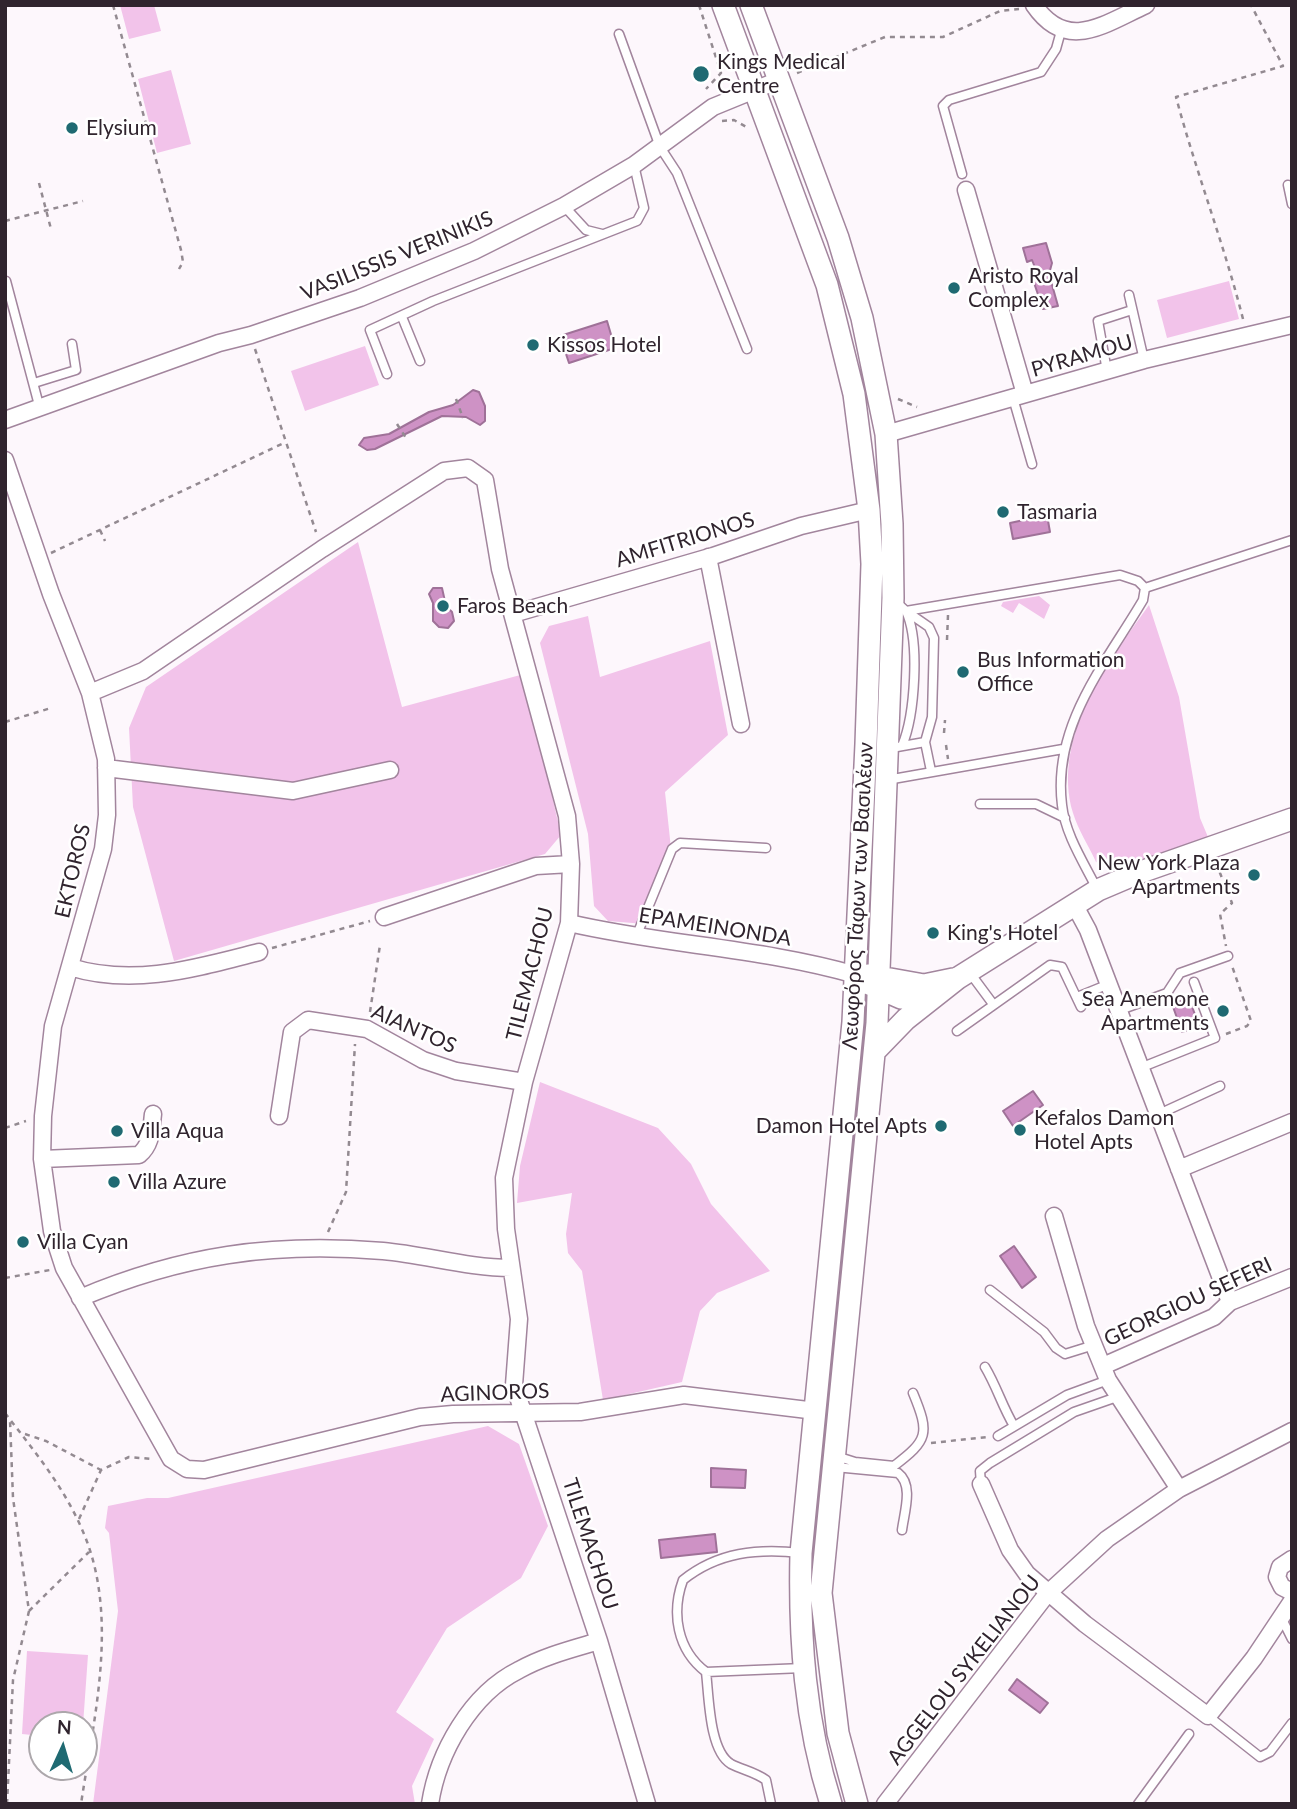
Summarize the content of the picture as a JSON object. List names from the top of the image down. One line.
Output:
{"streets":{"main road":["Λεωφόρος Τάφων των Βασιλέων"],"street":["VASILISSIS VERINIKIS","PYRAMOU","AMFITRIONOS","EKTOROS","EPAMEINONDA","TILEMACHOU","AIANTOS","GEORGIOU SEFERI","AGINOROS","AGGELOU SYKELIANOU"]},"crossings":[["VASILISSIS VERINIKIS","Λεωφόρος Τάφων των Βασιλέων"],["PYRAMOU","Λεωφόρος Τάφων των Βασιλέων"],["AMFITRIONOS","Λεωφόρος Τάφων των Βασιλέων"],["AMFITRIONOS","TILEMACHOU"],["EKTOROS","TILEMACHOU"],["EKTOROS","AGINOROS"],["Λεωφόρος Τάφων των Βασιλέων","EPAMEINONDA"],["Λεωφόρος Τάφων των Βασιλέων","AGINOROS"],["EPAMEINONDA","TILEMACHOU"],["TILEMACHOU","AIANTOS"],["TILEMACHOU","AGINOROS"]],"places":["Kings Medical Centre","Elysium","Aristo Royal Complex","Kissos Hotel","Tasmaria","Faros Beach","Bus Information Office","New York Plaza Apartments","King's Hotel","Sea Anemone Apartments","Damon Hotel Apts","Kefalos Damon Hotel Apts","Villa Aqua","Villa Azure","Villa Cyan"],"north":"top"}
